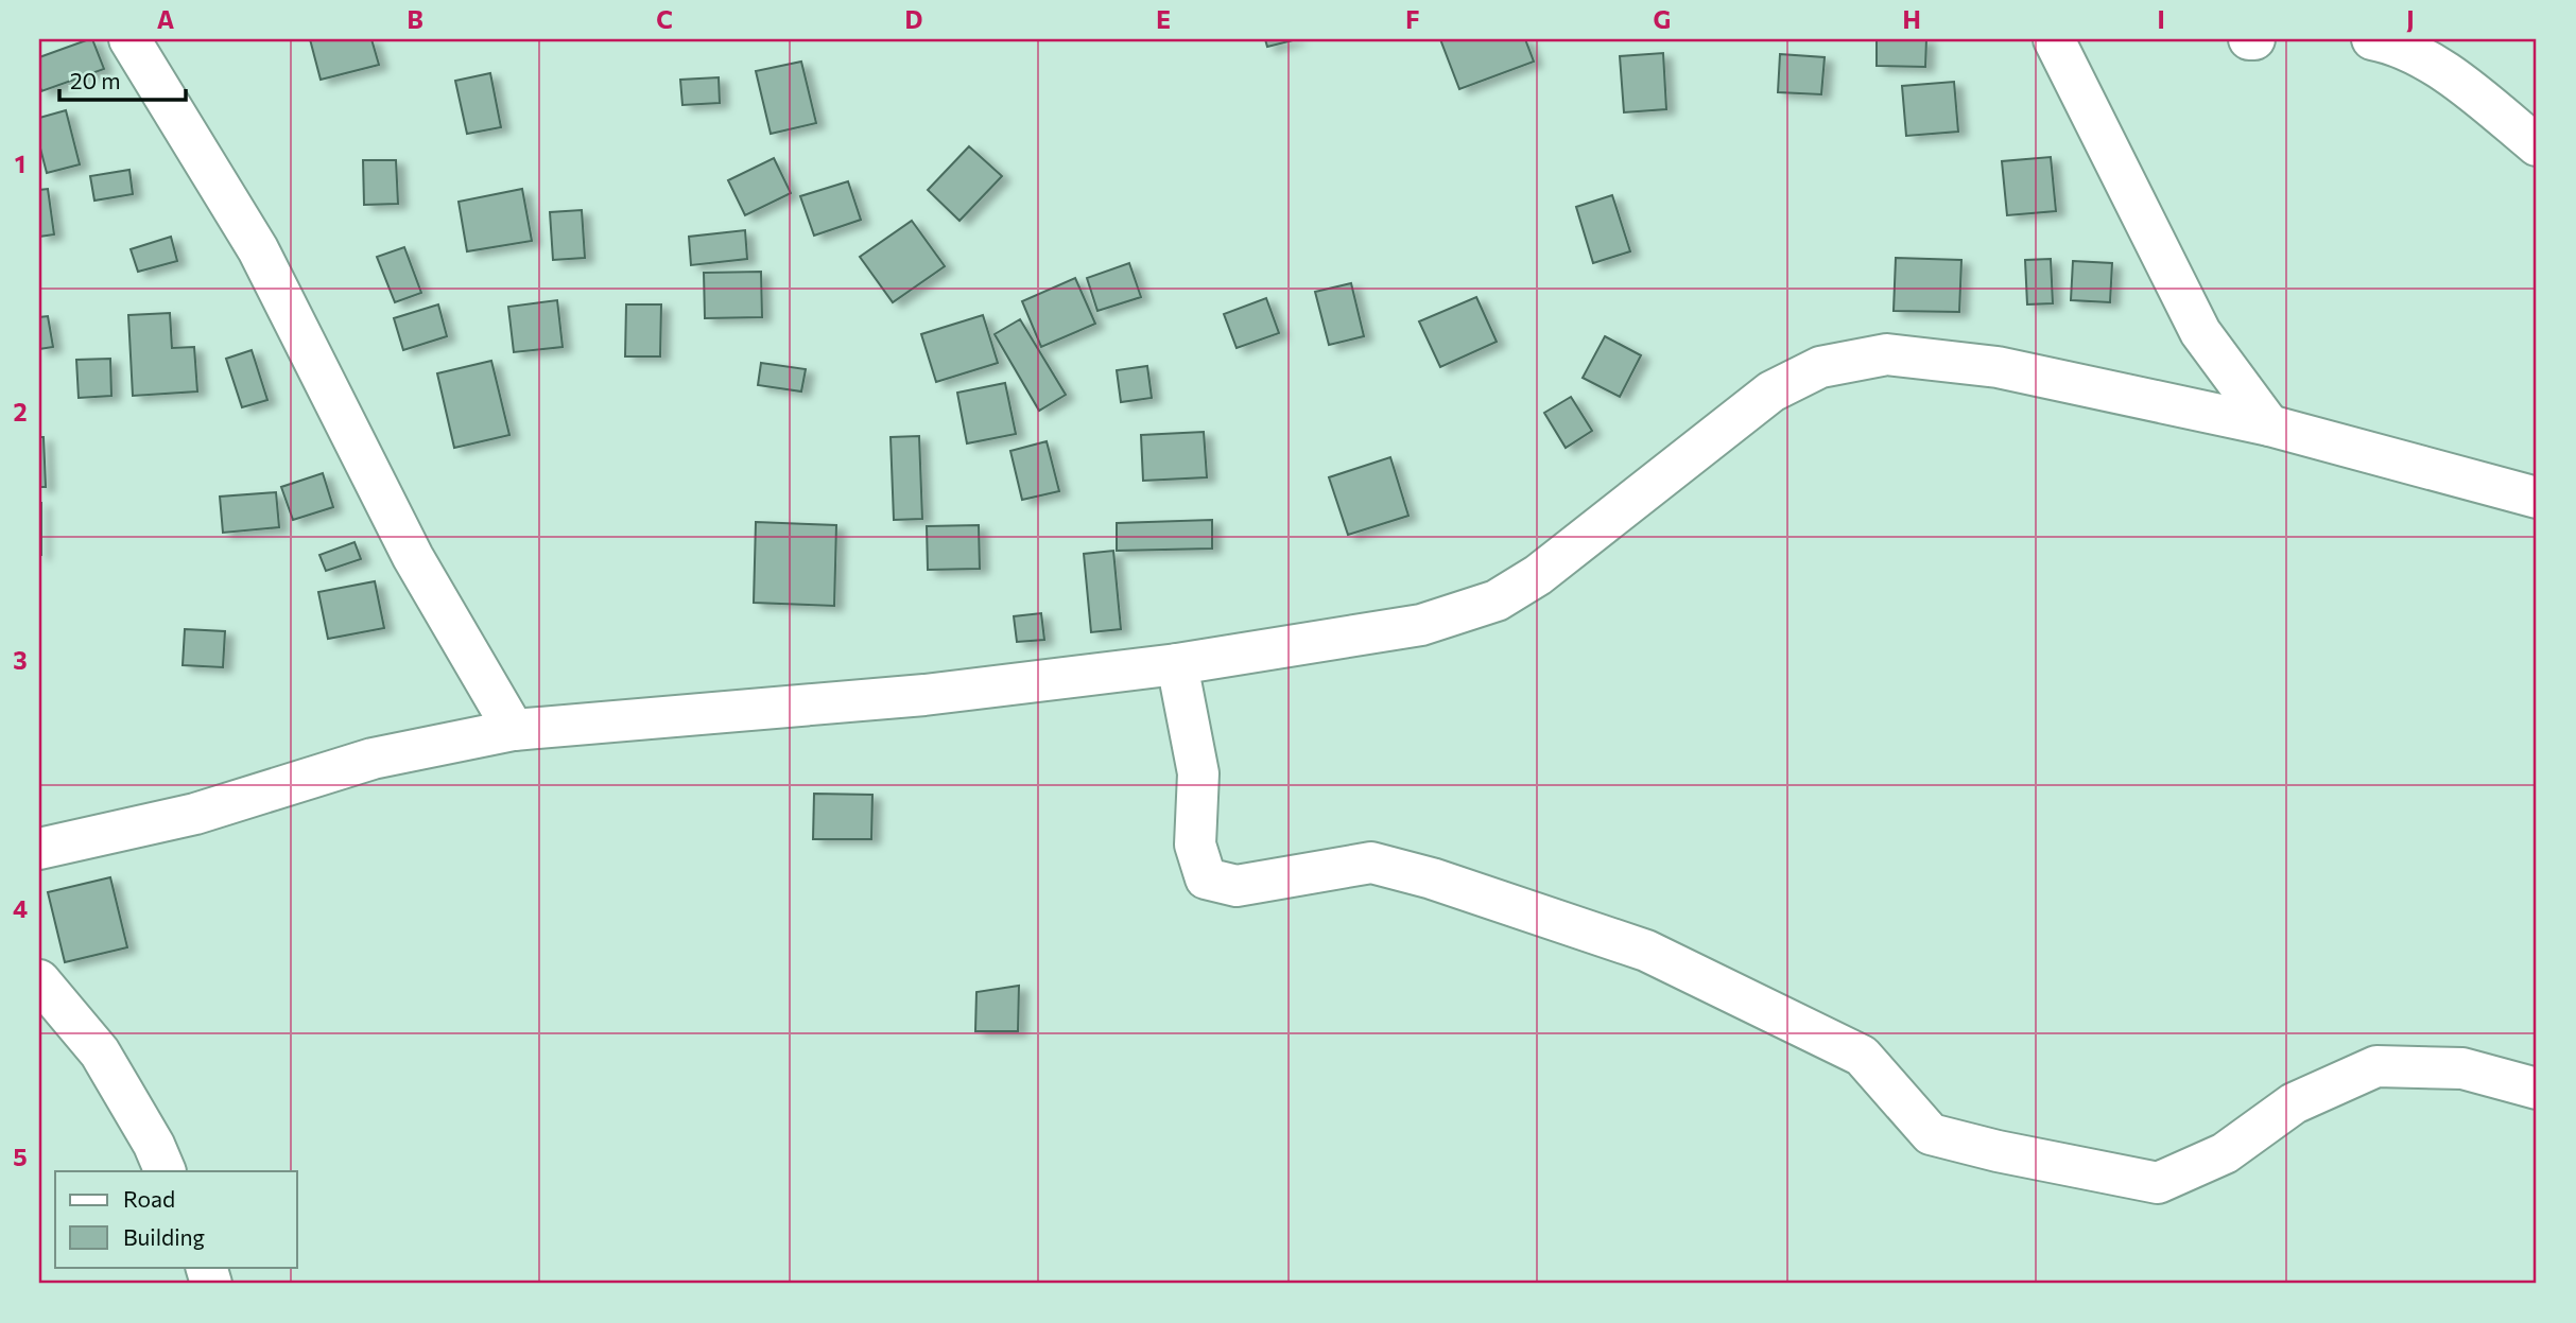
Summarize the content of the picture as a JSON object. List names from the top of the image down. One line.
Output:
{"legend":["Road","Building"],"scale_bar":"20 m","grid":{"columns":["A","B","C","D","E","F","G","H","I","J"],"rows":["1","2","3","4","5"]}}
